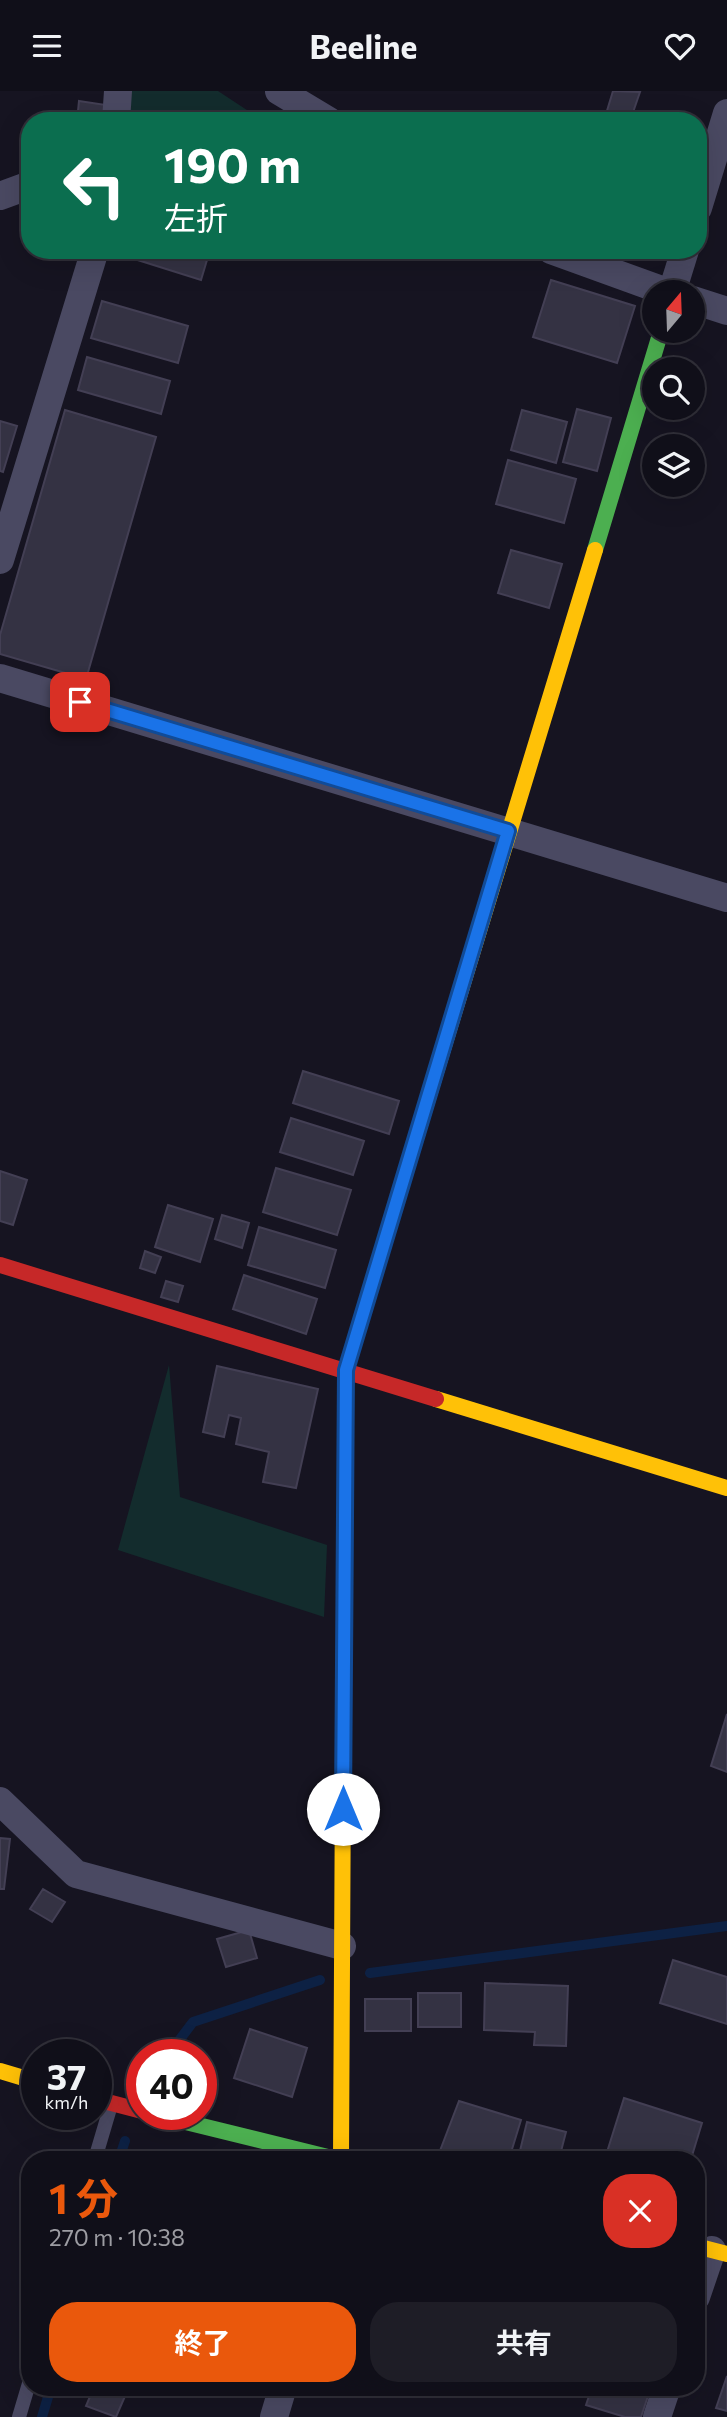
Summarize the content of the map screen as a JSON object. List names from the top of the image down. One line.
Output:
{"north":"top","page":{"header":"Beeline","turn":["190 m","左折"],"speed":"37 km/h","limit":"40","heading":["1 分","270 m · 10:38"],"buttons":["終了","共有"]}}
